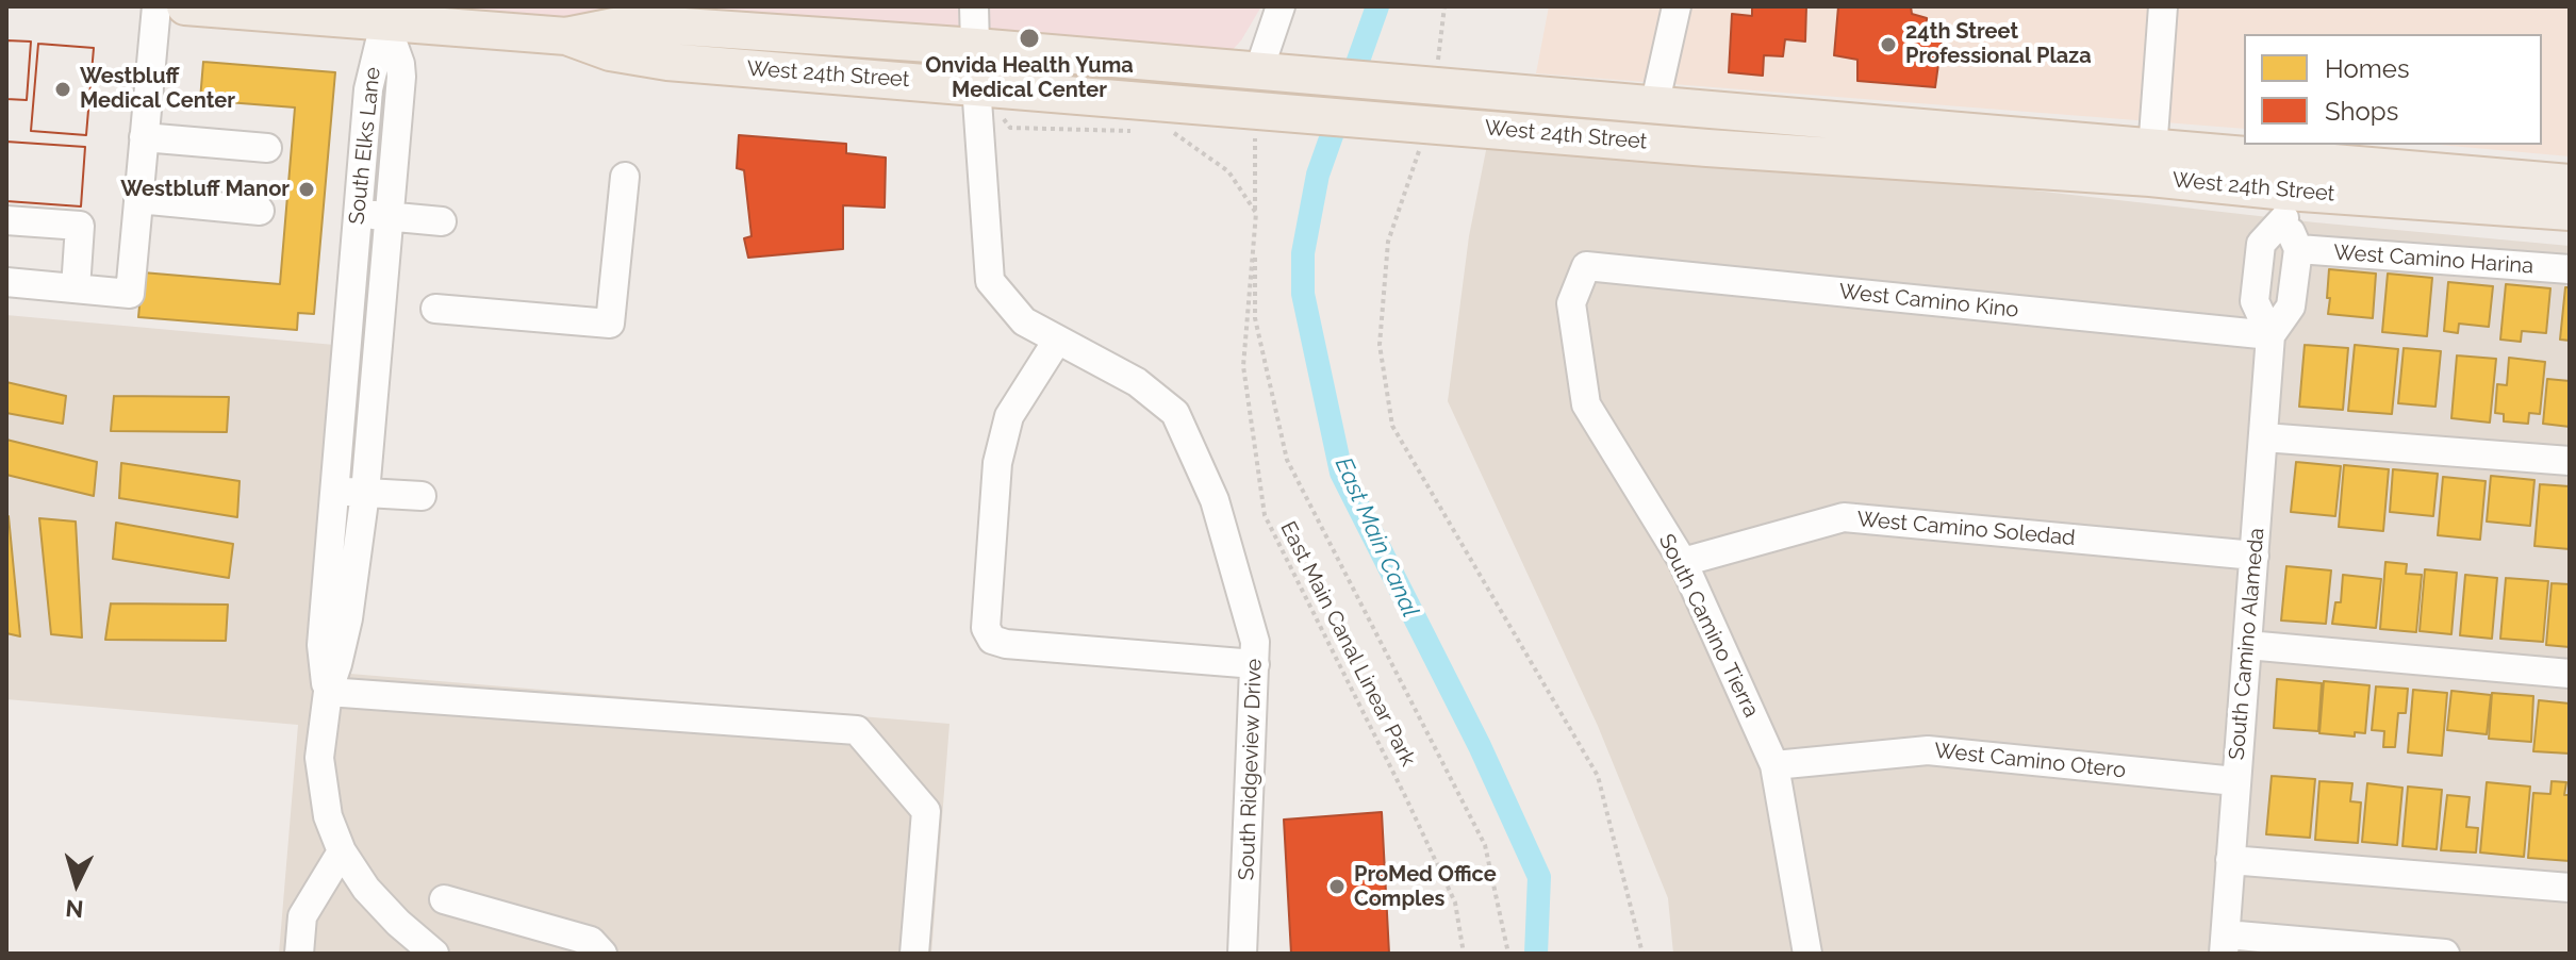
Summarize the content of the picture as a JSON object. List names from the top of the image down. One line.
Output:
{"streets":{"main road":["West 24th Street"],"street":["South Elks Lane","West Camino Harina","West Camino Kino","West Camino Soledad","South Camino Tierra","South Camino Alameda","West Camino Otero","South Ridgeview Drive"],"path":["East Main Canal Linear Park"]},"crossings":[["West 24th Street","South Elks Lane"],["West 24th Street","South Camino Alameda"],["West 24th Street","South Ridgeview Drive"],["West Camino Harina","South Camino Alameda"],["West Camino Kino","South Camino Tierra"],["West Camino Kino","South Camino Alameda"],["West Camino Soledad","South Camino Tierra"],["West Camino Soledad","South Camino Alameda"],["South Camino Tierra","West Camino Otero"],["South Camino Alameda","West Camino Otero"]],"water":["East Main Canal"],"places":["Onvida Health Yuma Medical Center","24th Street Professional Plaza","Westbluff Medical Center","Westbluff Manor","ProMed Office Comples"],"legend":["Homes","Shops"],"north":"bottom"}
